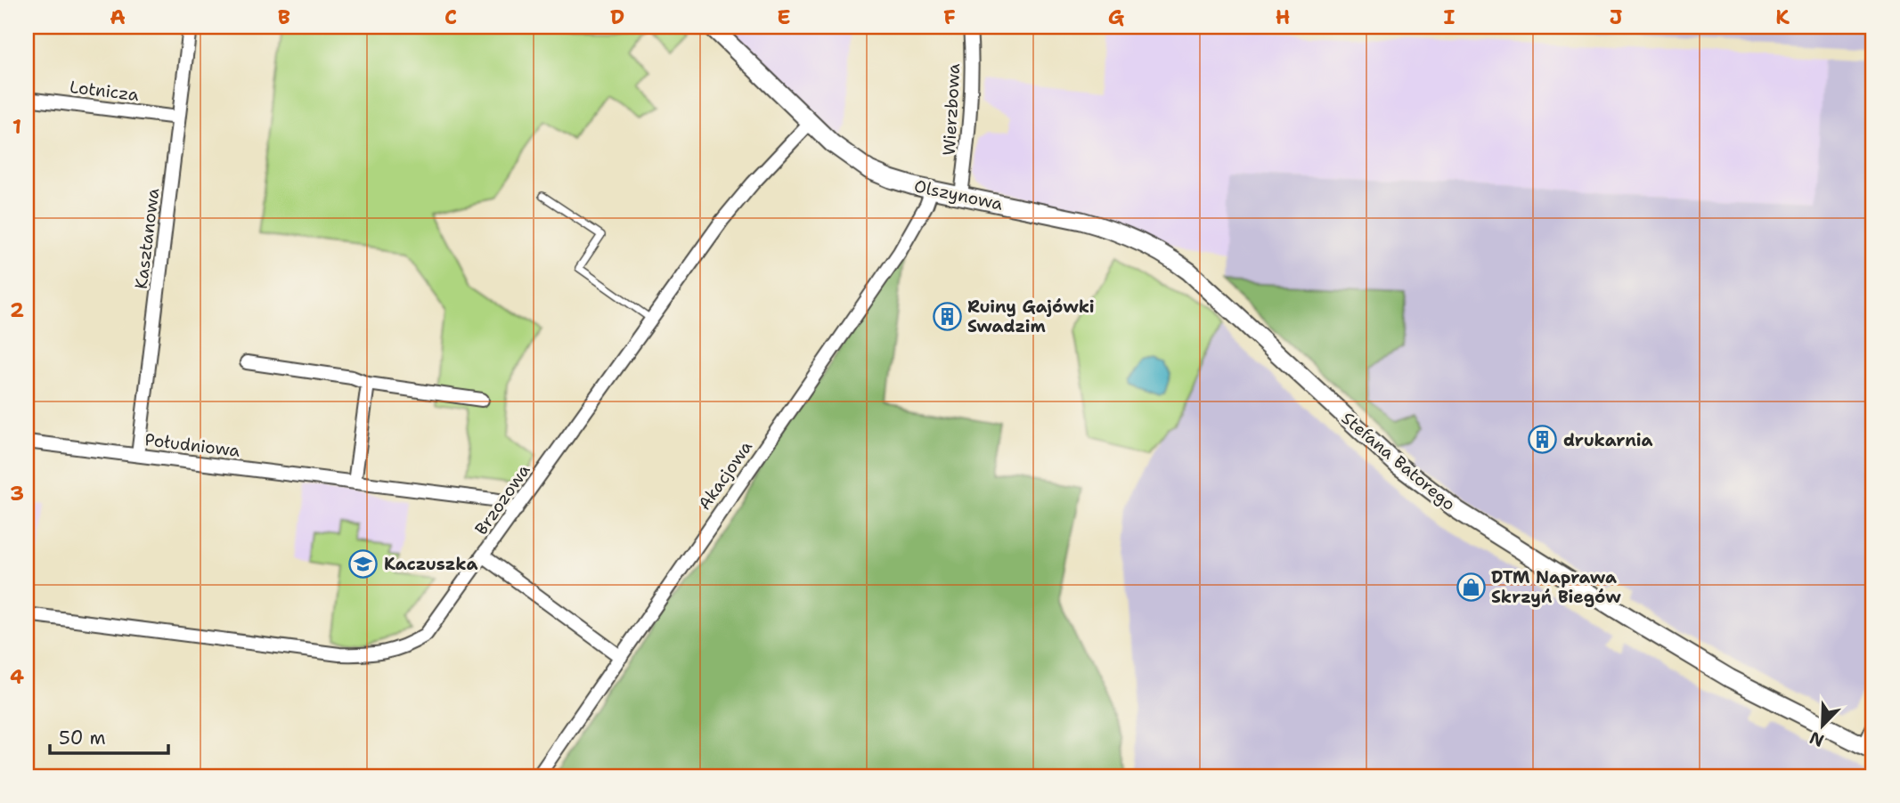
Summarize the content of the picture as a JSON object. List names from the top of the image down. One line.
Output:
{"streets":{"street":["Lotnicza","Wierzbowa","Olszynowa","Kasztanowa","Południowa","Stefana Batorego","Akacjowa","Brzozowa"]},"crossings":[["Lotnicza","Kasztanowa"],["Wierzbowa","Olszynowa"],["Olszynowa","Stefana Batorego"],["Olszynowa","Akacjowa"],["Olszynowa","Brzozowa"],["Kasztanowa","Południowa"],["Południowa","Brzozowa"]],"places":{"building":["Ruiny Gajówki Swadzim","drukarnia"],"school or university":["Kaczuszka"],"shop":["DTM Naprawa Skrzyń Biegów"]},"scale_bar":"50 m","north":"bottom left","grid":{"columns":["A","B","C","D","E","F","G","H","I","J","K"],"rows":["1","2","3","4"]}}
